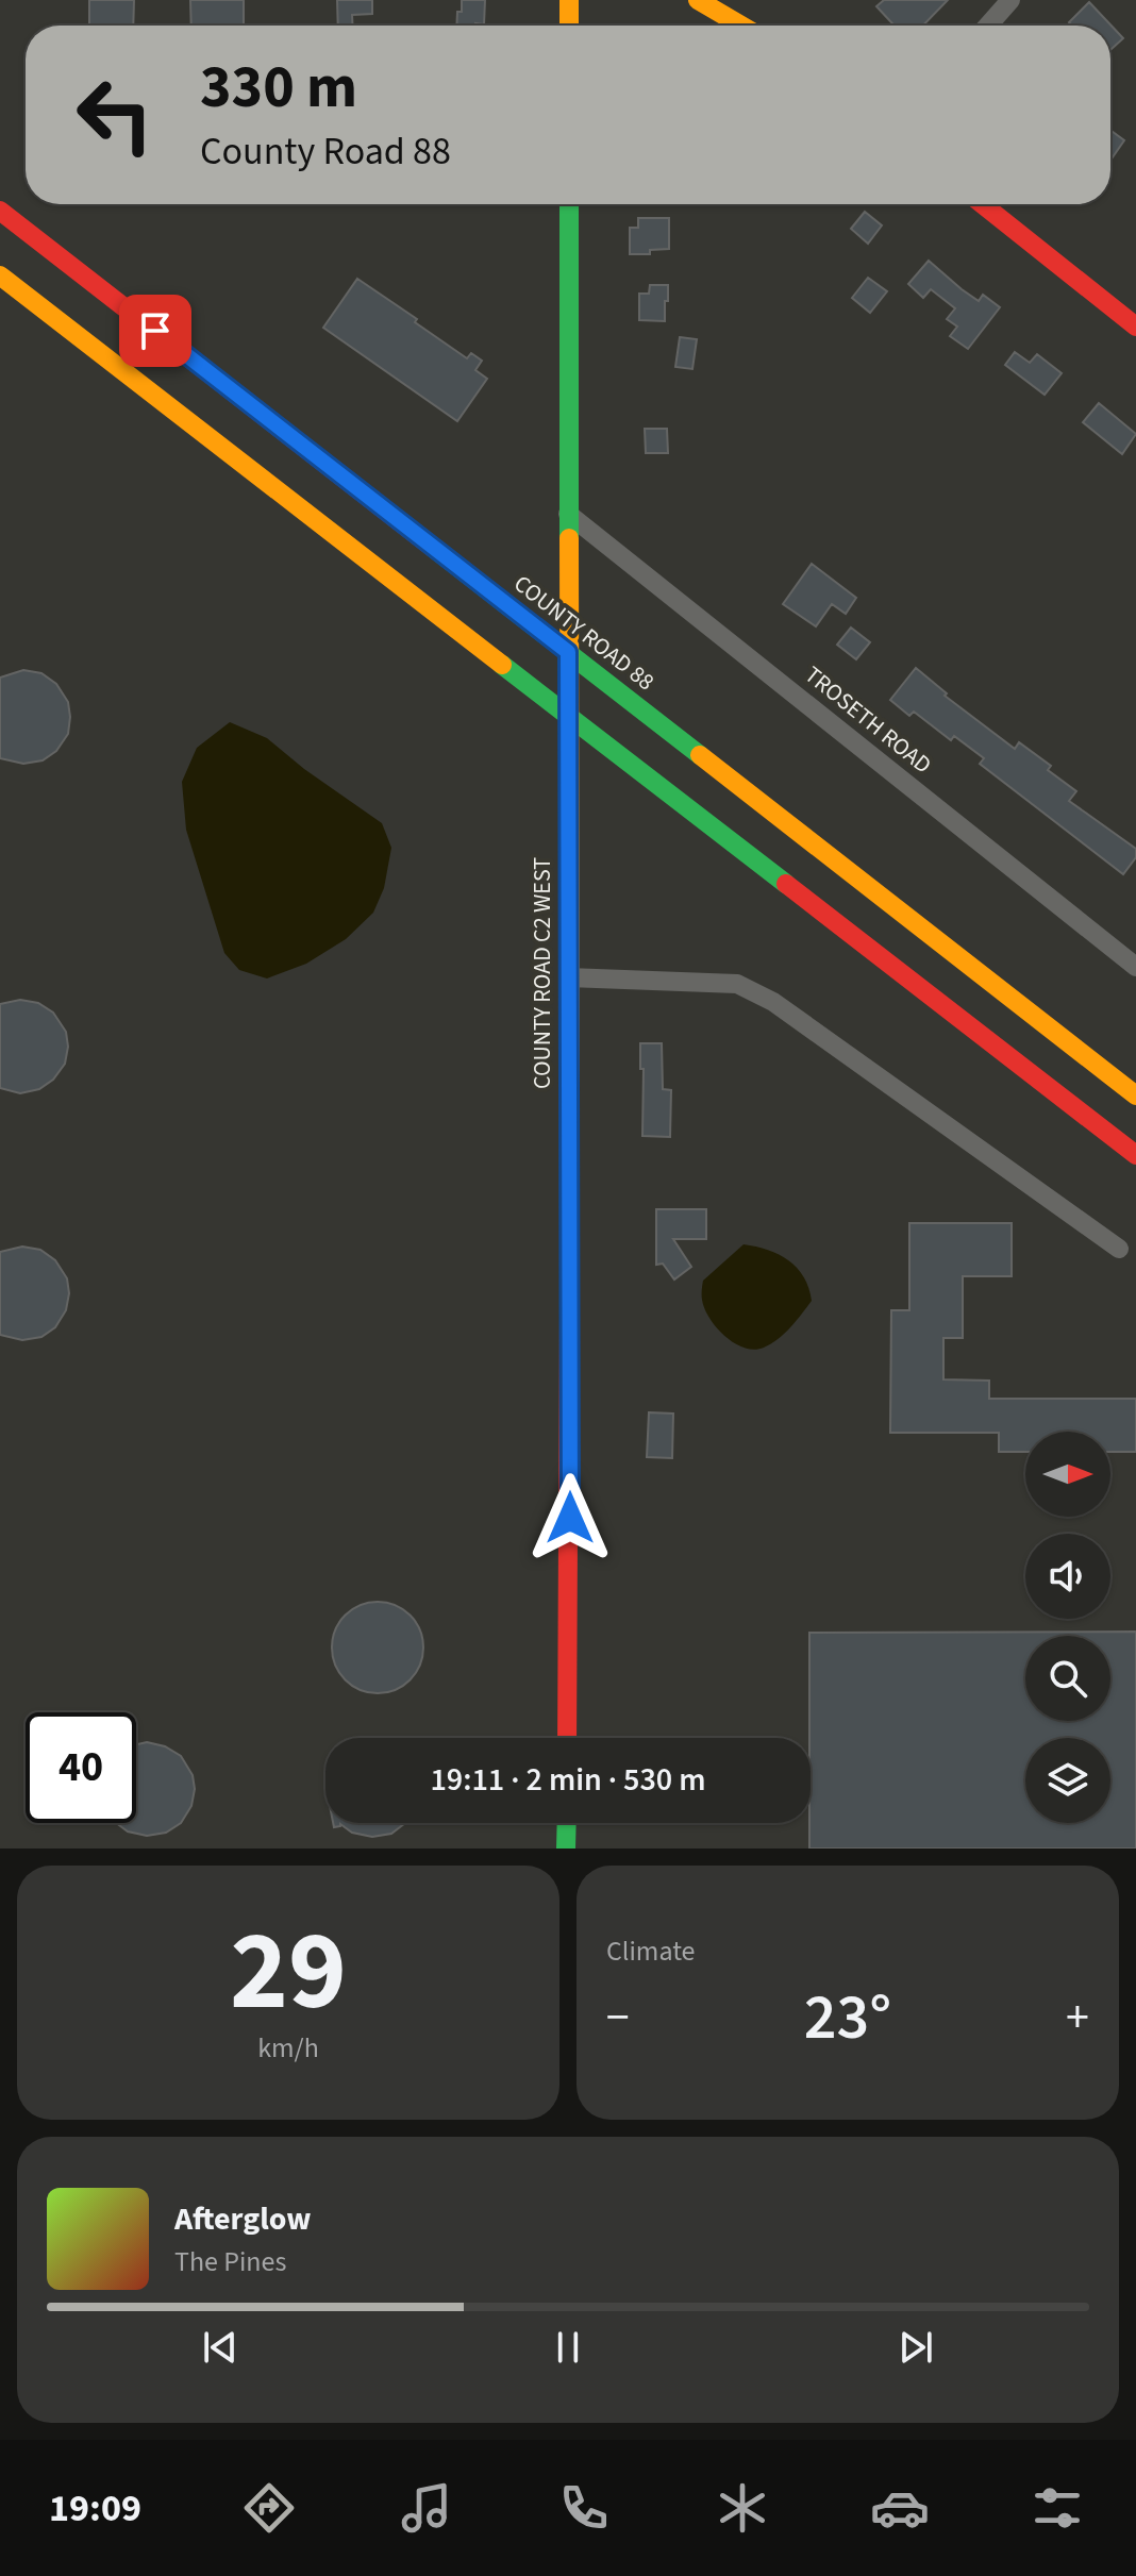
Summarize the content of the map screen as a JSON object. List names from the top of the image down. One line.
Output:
{"streets":{"main road":["COUNTY ROAD 88","COUNTY ROAD C2 WEST"],"street":["TROSETH ROAD"]},"crossings":[["COUNTY ROAD 88","COUNTY ROAD C2 WEST"],["TROSETH ROAD","COUNTY ROAD C2 WEST"]],"north":"right","page":{"turn":["330 m","County Road 88"],"limit":"40","trip":"19:11 · 2 min · 530 m","tile":[["29","km/h"],"Climate"],"heat":["−","23°","+"],"song":["Afterglow","The Pines"],"tabs":"19:09"}}
